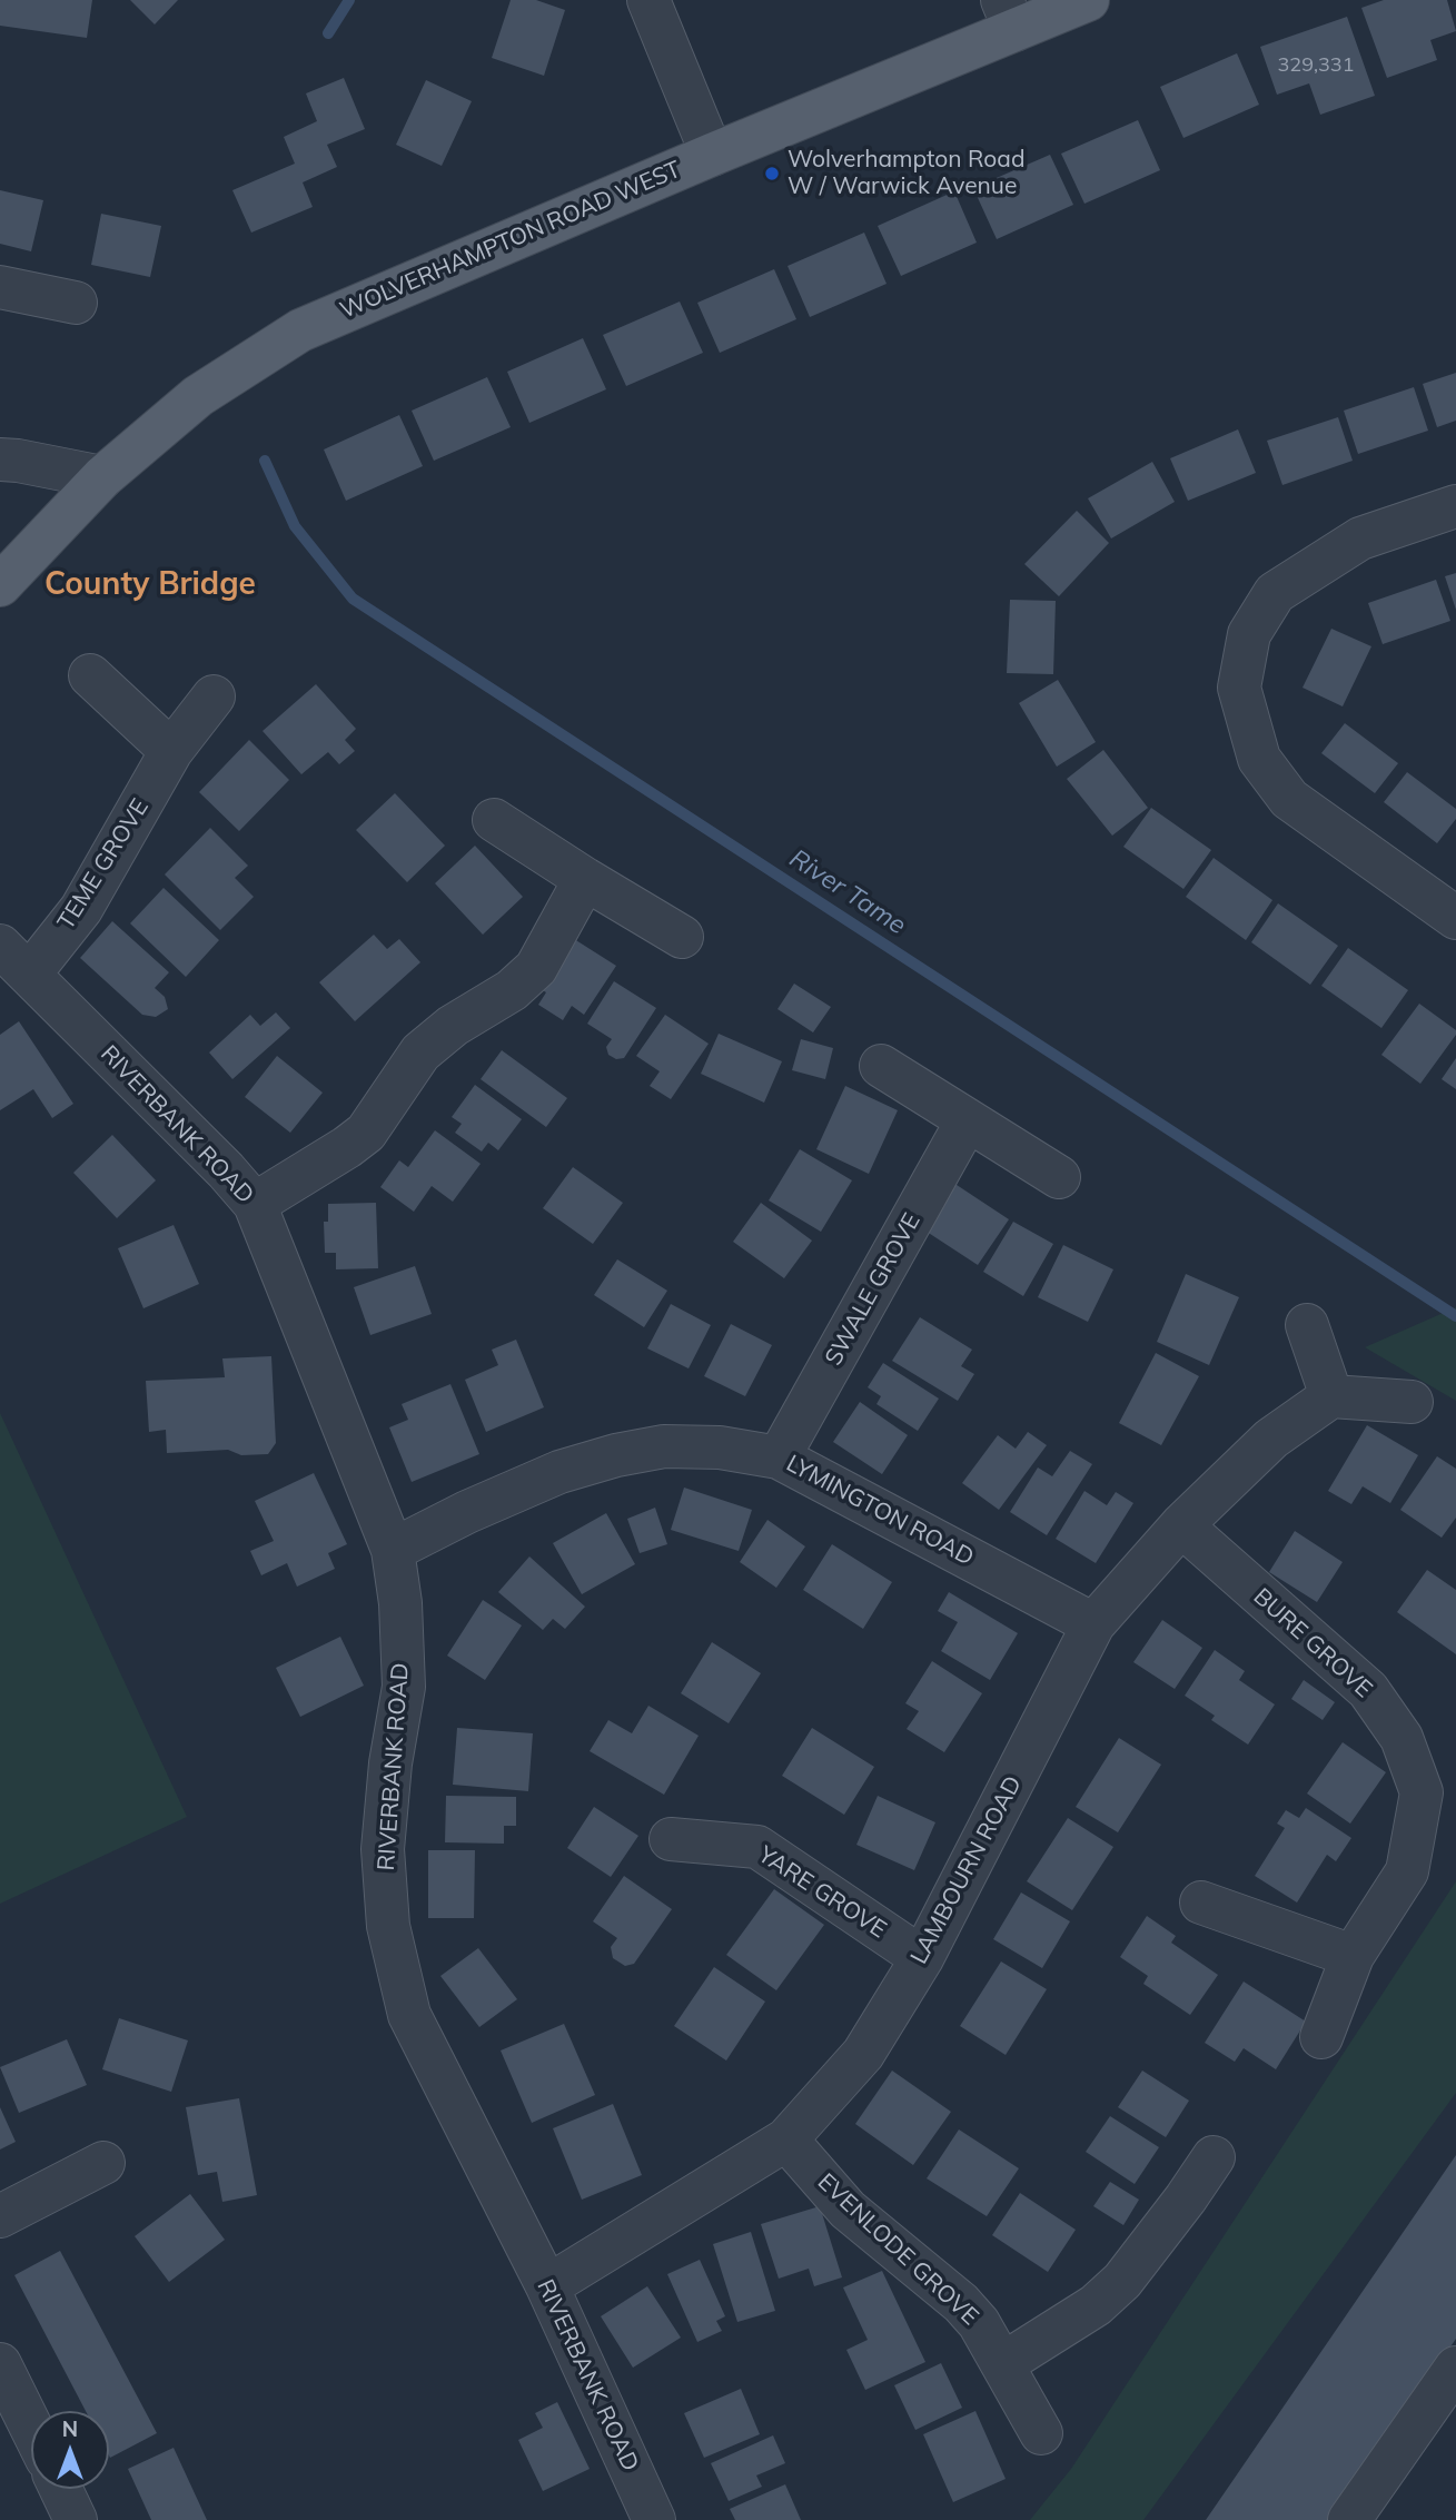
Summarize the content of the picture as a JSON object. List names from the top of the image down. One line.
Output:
{"streets":{"main road":["WOLVERHAMPTON ROAD WEST"],"street":["TEME GROVE","RIVERBANK ROAD","SWALE GROVE","LYMINGTON ROAD","BURE GROVE","LAMBOURN ROAD","YARE GROVE","EVENLODE GROVE"]},"crossings":[["TEME GROVE","RIVERBANK ROAD"],["RIVERBANK ROAD","LYMINGTON ROAD"],["RIVERBANK ROAD","LAMBOURN ROAD"],["SWALE GROVE","LYMINGTON ROAD"],["LYMINGTON ROAD","LAMBOURN ROAD"],["BURE GROVE","LAMBOURN ROAD"],["LAMBOURN ROAD","YARE GROVE"],["LAMBOURN ROAD","EVENLODE GROVE"]],"districts":["County Bridge"],"water":["River Tame"],"places":["Wolverhampton Road W / Warwick Avenue"],"house_numbers":["329,331"],"north":"top"}
